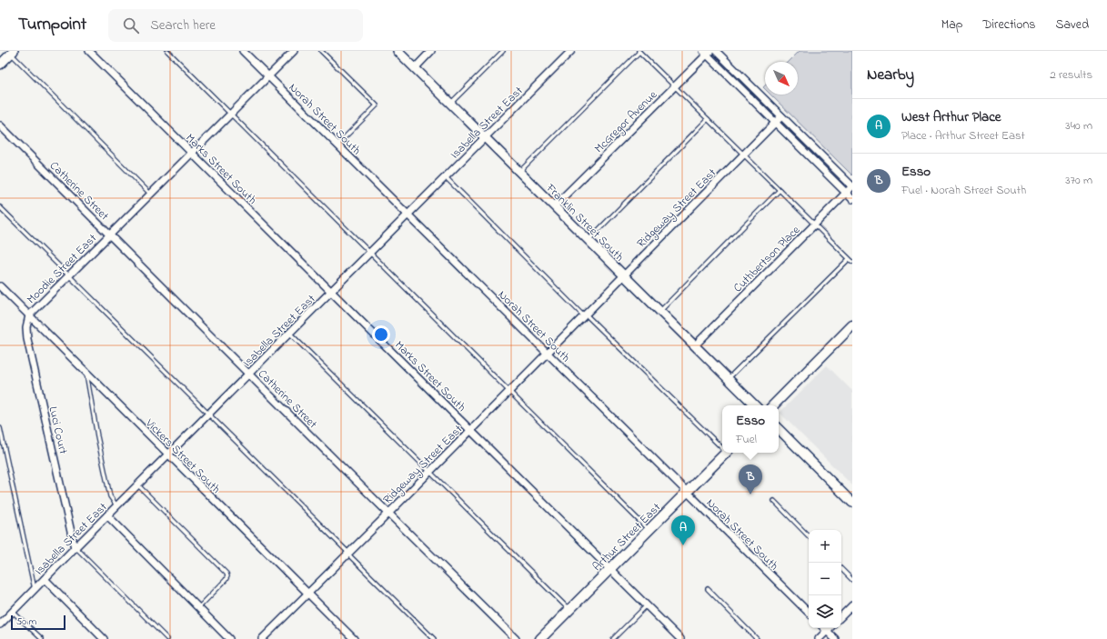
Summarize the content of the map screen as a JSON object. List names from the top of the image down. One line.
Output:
{"streets":{"main road":["Arthur Street East"],"street":["Norah Street South","McGregor Avenue","Isabella Street East","Marks Street South","Catherine Street","Ridgeway Street East","Franklin Street South","Cuthbertson Place","Moodie Street East","Luci Court","Vickers Street South"]},"crossings":[["Norah Street South","Isabella Street East"],["Norah Street South","Ridgeway Street East"],["Norah Street South","Moodie Street East"],["Norah Street South","Arthur Street East"],["McGregor Avenue","Franklin Street South"],["Isabella Street East","Marks Street South"],["Isabella Street East","Catherine Street"],["Isabella Street East","Franklin Street South"],["Isabella Street East","Luci Court"],["Isabella Street East","Vickers Street South"],["Marks Street South","Ridgeway Street East"],["Marks Street South","Moodie Street East"],["Marks Street South","Arthur Street East"],["Catherine Street","Ridgeway Street East"],["Catherine Street","Moodie Street East"],["Ridgeway Street East","Franklin Street South"],["Ridgeway Street East","Vickers Street South"],["Franklin Street South","Cuthbertson Place"],["Moodie Street East","Luci Court"],["Moodie Street East","Vickers Street South"],["Luci Court","Vickers Street South"]],"scale_bar":"50 m","north":"bottom right","page":{"header":"Turnpoint","search":"Search here","nav":["Map","Directions","Saved"],"heading":["Nearby","2 results"],"list":[{"mark":"A","name":"West Arthur Place","note":"Place · Arthur Street East","value":"340 m"},{"mark":"B","name":"Esso","note":"Fuel · Norah Street South","value":"370 m"}],"popup":["Esso","Fuel"],"pins":["B","A"],"map_buttons":["+","−"],"scale":"50 m"}}
